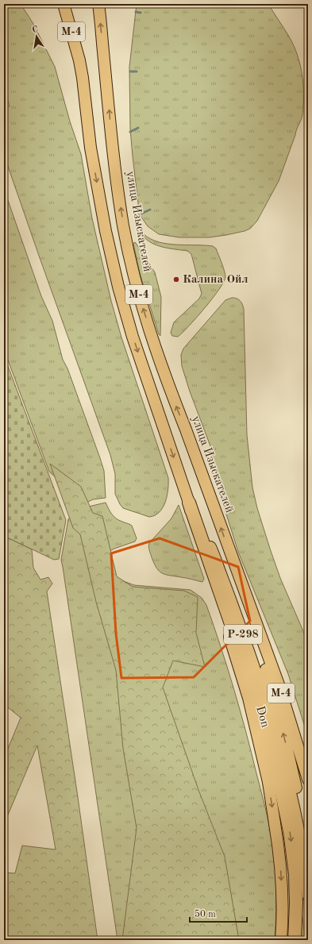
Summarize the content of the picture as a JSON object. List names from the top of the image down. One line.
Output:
{"streets":{"highway":["М-4","Don"],"main road":["улица Изыскателей","Р-298"]},"crossings":[["М-4","улица Изыскателей"],["М-4","Р-298"],["М-4","Don"],["улица Изыскателей","Р-298"],["Р-298","Don"]],"one_way":["Don"],"places":["Калина Ойл"],"scale_bar":"50 m","north":"top"}
